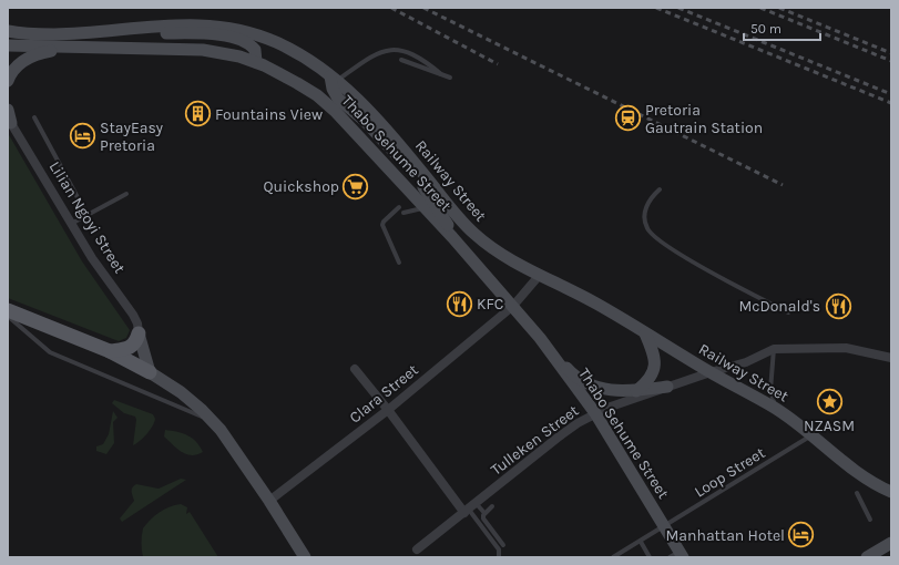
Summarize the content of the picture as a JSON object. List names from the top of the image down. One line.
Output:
{"streets":{"main road":["Thabo Sehume Street","Railway Street"],"street":["Lilian Ngoyi Street","Clara Street","Tulleken Street"],"lane":["Loop Street"]},"crossings":[["Thabo Sehume Street","Clara Street"],["Thabo Sehume Street","Tulleken Street"],["Thabo Sehume Street","Loop Street"],["Railway Street","Clara Street"],["Railway Street","Tulleken Street"],["Railway Street","Loop Street"]],"places":{"building":["Fountains View"],"station":["Pretoria Gautrain Station"],"hotel":["StayEasy Pretoria","Manhattan Hotel"],"supermarket":["Quickshop"],"restaurant":["KFC","McDonald's"],"place":["NZASM"]},"scale_bar":"50 m"}
